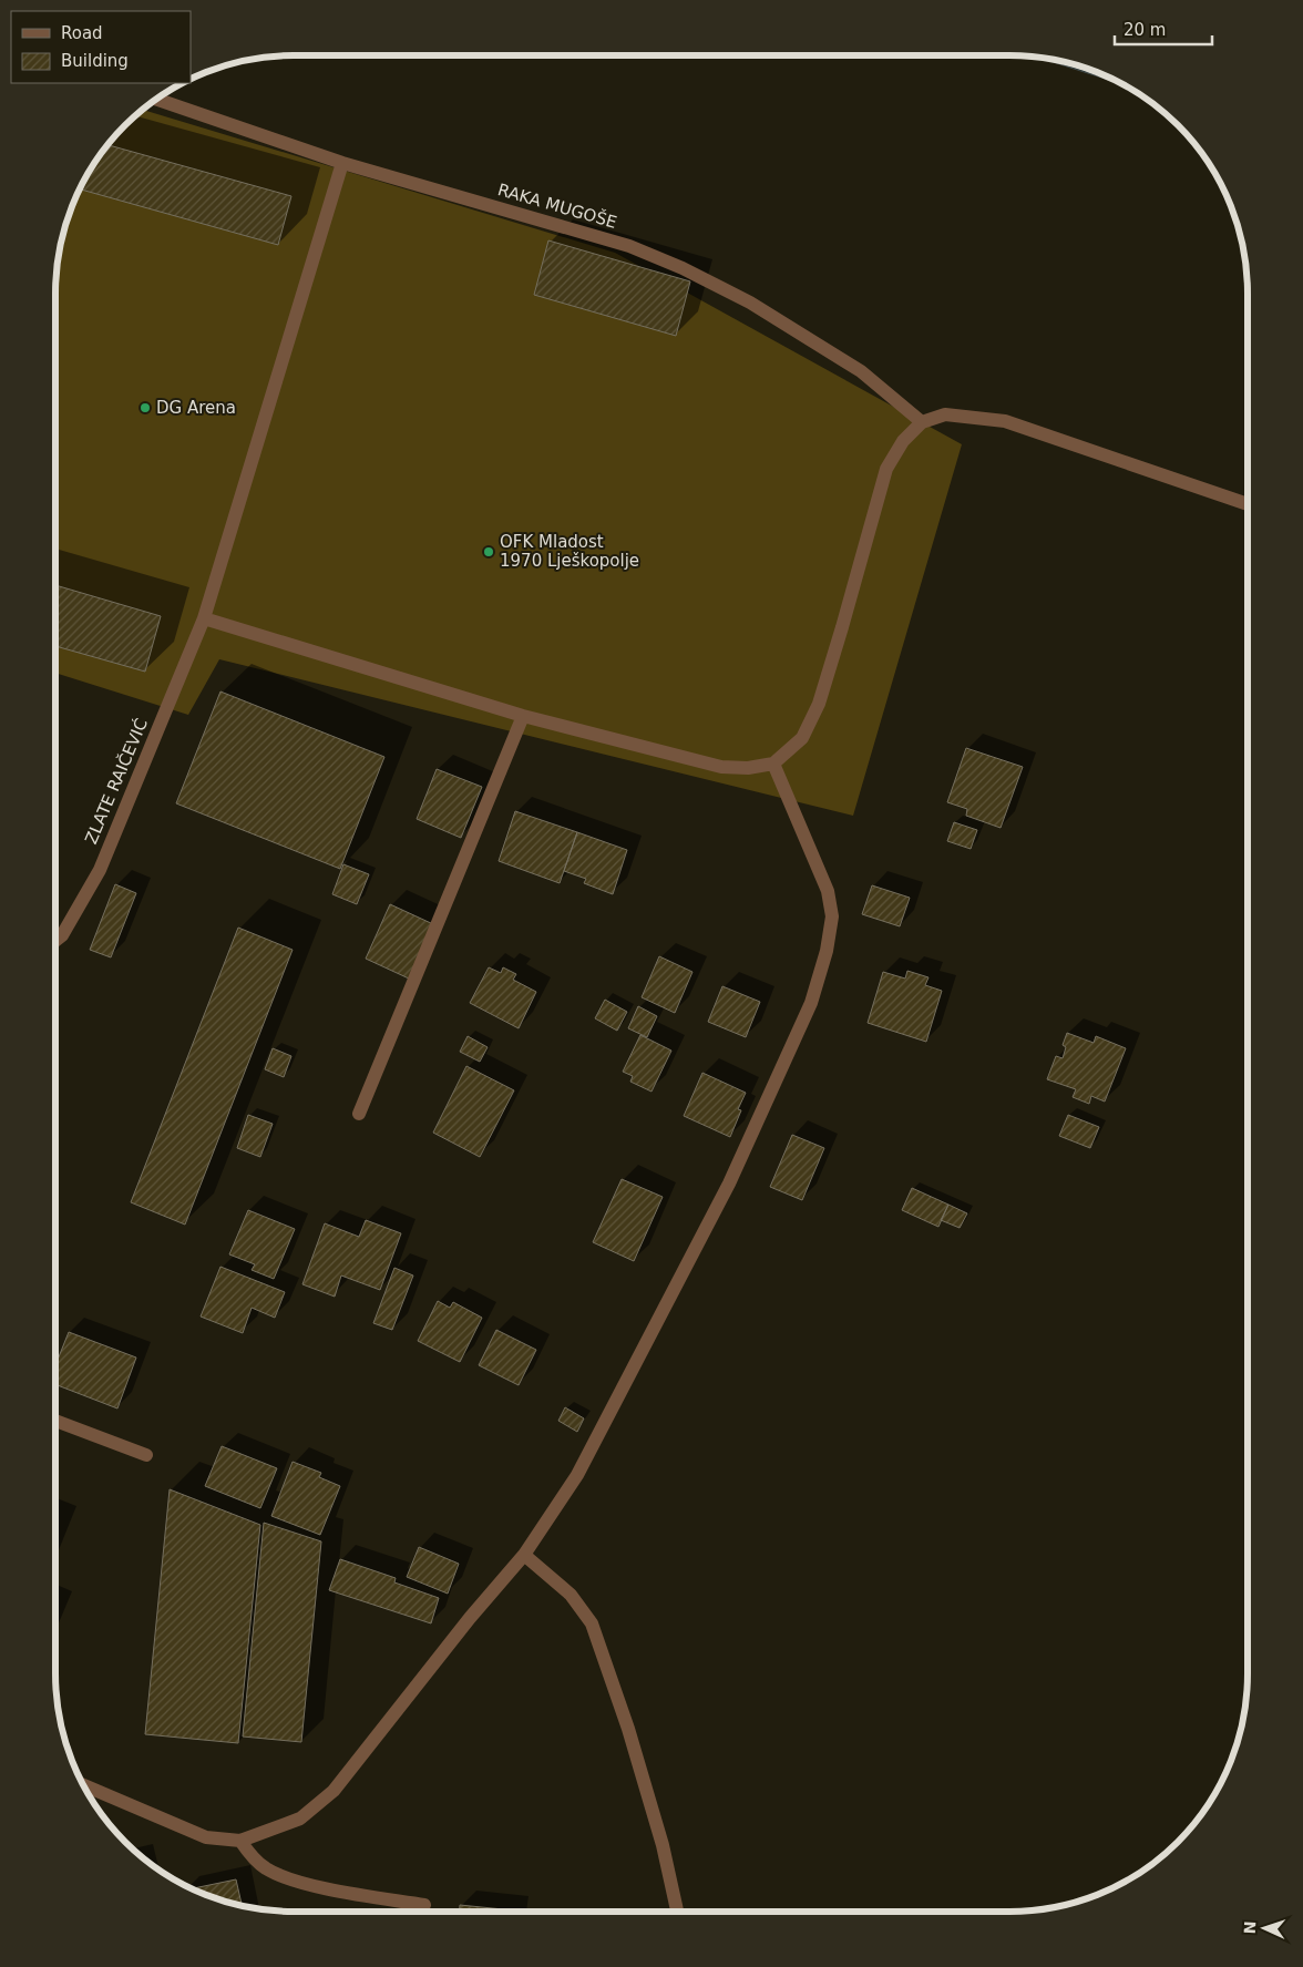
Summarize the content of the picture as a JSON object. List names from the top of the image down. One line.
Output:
{"streets":{"street":["RAKA MUGOŠE","ZLATE RAIČEVIĆ"]},"crossings":[["RAKA MUGOŠE","ZLATE RAIČEVIĆ"]],"places":["DG Arena","OFK Mladost 1970 Lješkopolje"],"legend":["Road","Building"],"scale_bar":"20 m","north":"left"}
